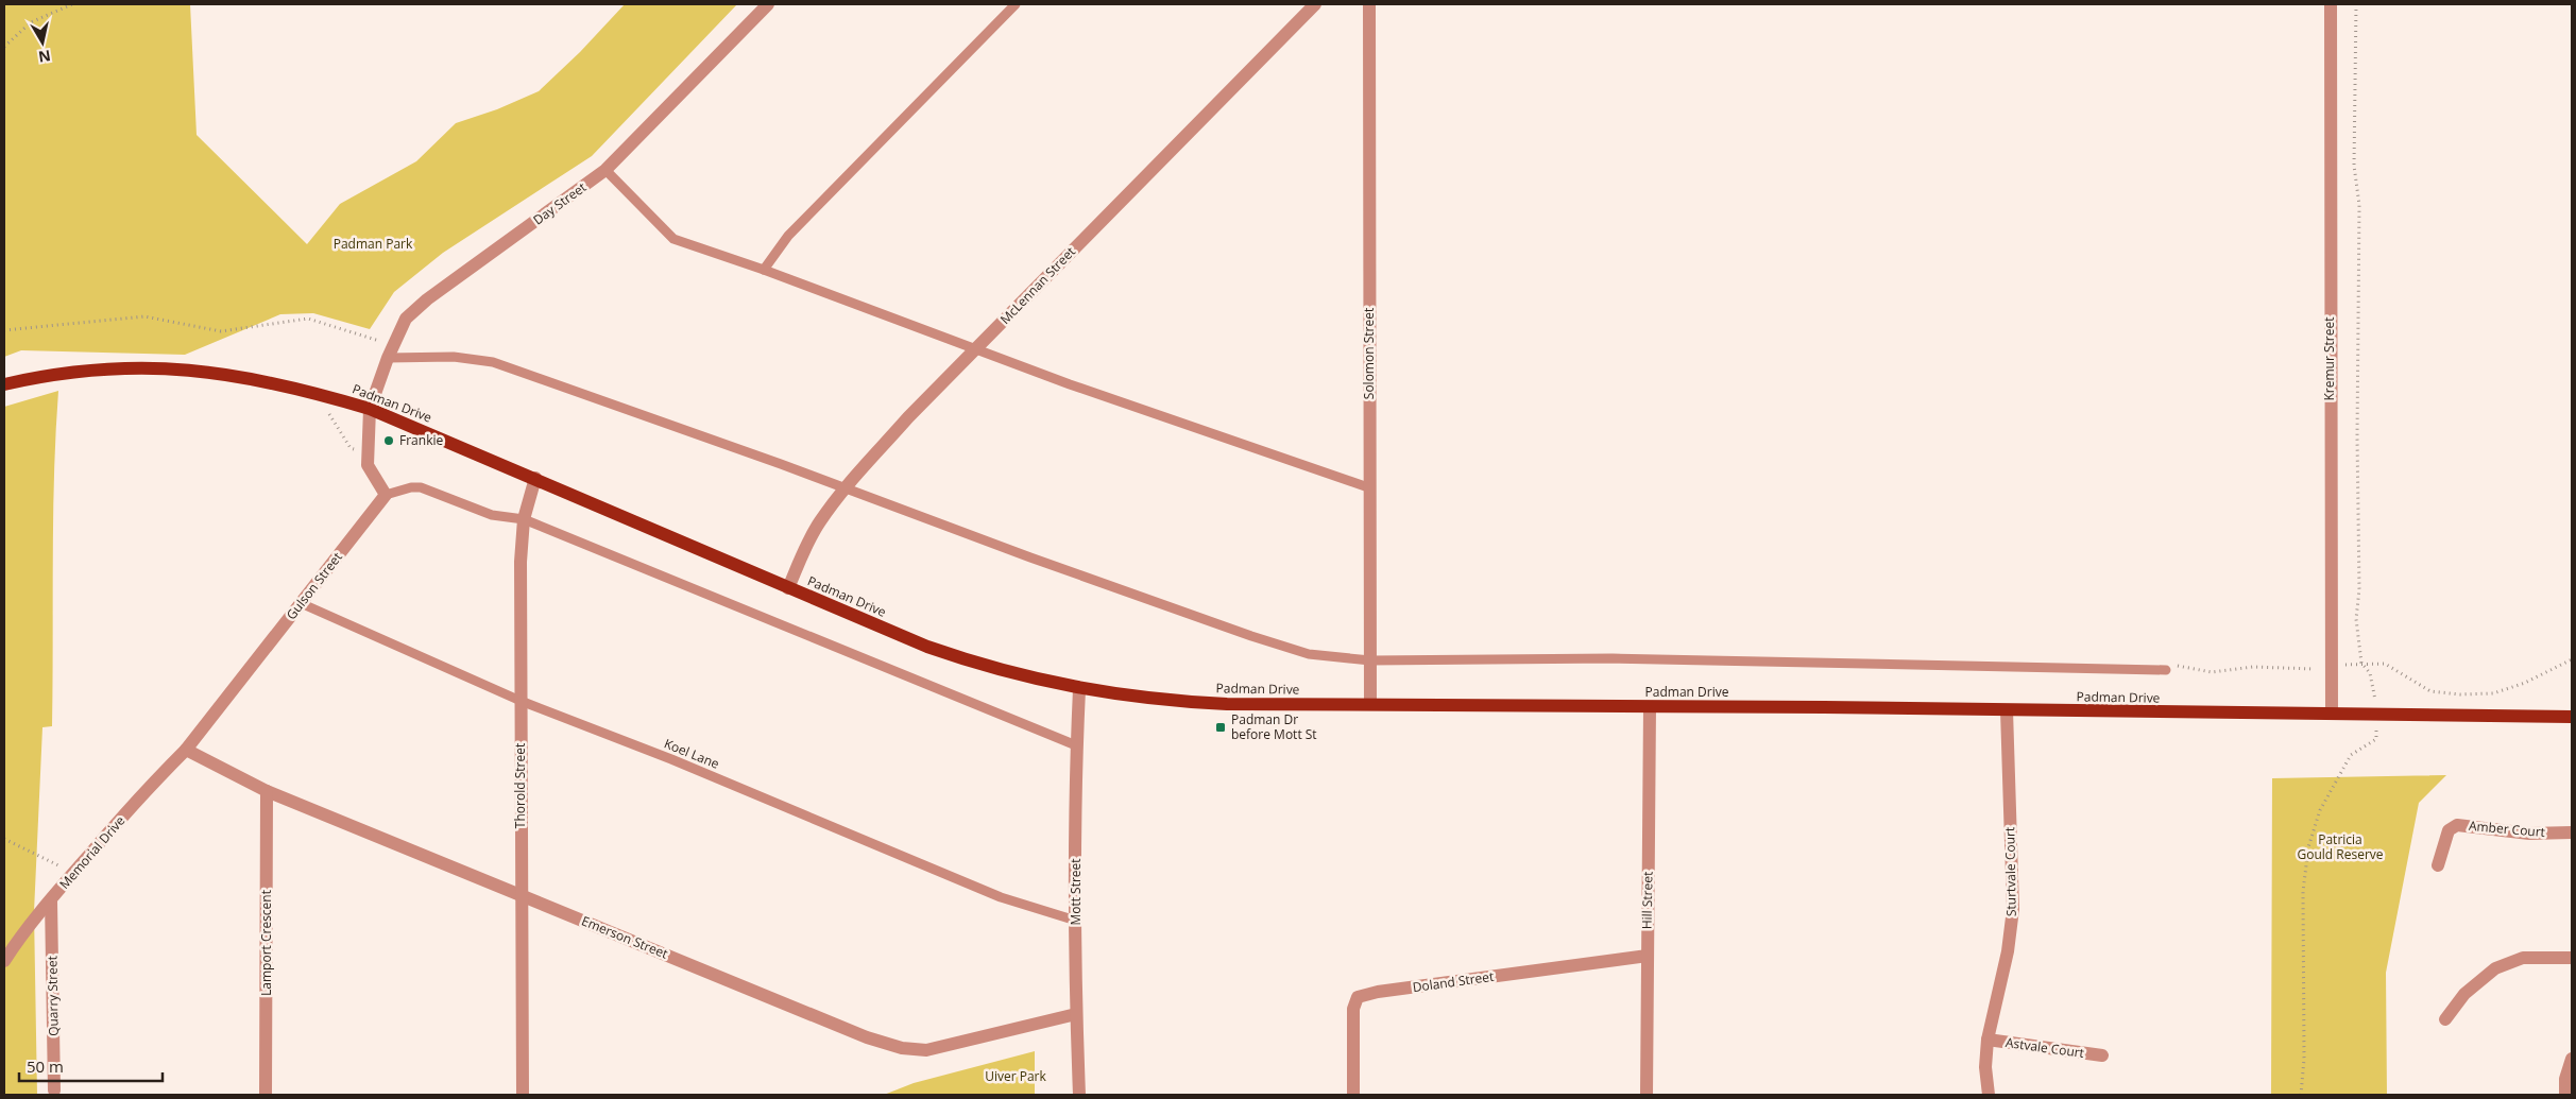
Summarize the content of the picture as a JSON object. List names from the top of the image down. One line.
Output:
{"streets":{"main road":["Padman Drive"],"street":["Day Street","McLennan Street","Solomon Street","Kremur Street","Gulson Street","Thorold Street","Amber Court","Memorial Drive","Sturtvale Court","Mott Street","Hill Street","Emerson Street","Lamport Crescent","Doland Street","Quarry Street","Astvale Court"],"lane":["Koel Lane"]},"crossings":[["Day Street","Padman Drive"],["McLennan Street","Padman Drive"],["Solomon Street","Padman Drive"],["Kremur Street","Padman Drive"],["Padman Drive","Thorold Street"],["Padman Drive","Sturtvale Court"],["Padman Drive","Mott Street"],["Padman Drive","Hill Street"],["Gulson Street","Koel Lane"],["Gulson Street","Memorial Drive"],["Gulson Street","Emerson Street"],["Koel Lane","Thorold Street"],["Koel Lane","Mott Street"],["Thorold Street","Emerson Street"],["Memorial Drive","Emerson Street"],["Memorial Drive","Quarry Street"],["Sturtvale Court","Astvale Court"],["Mott Street","Emerson Street"],["Hill Street","Doland Street"],["Emerson Street","Lamport Crescent"]],"parks":["Padman Park","Patricia Gould Reserve","Uiver Park"],"places":{"other":["Frankie"],"transit":["Padman Dr before Mott St"]},"scale_bar":"50 m","north":"bottom"}
